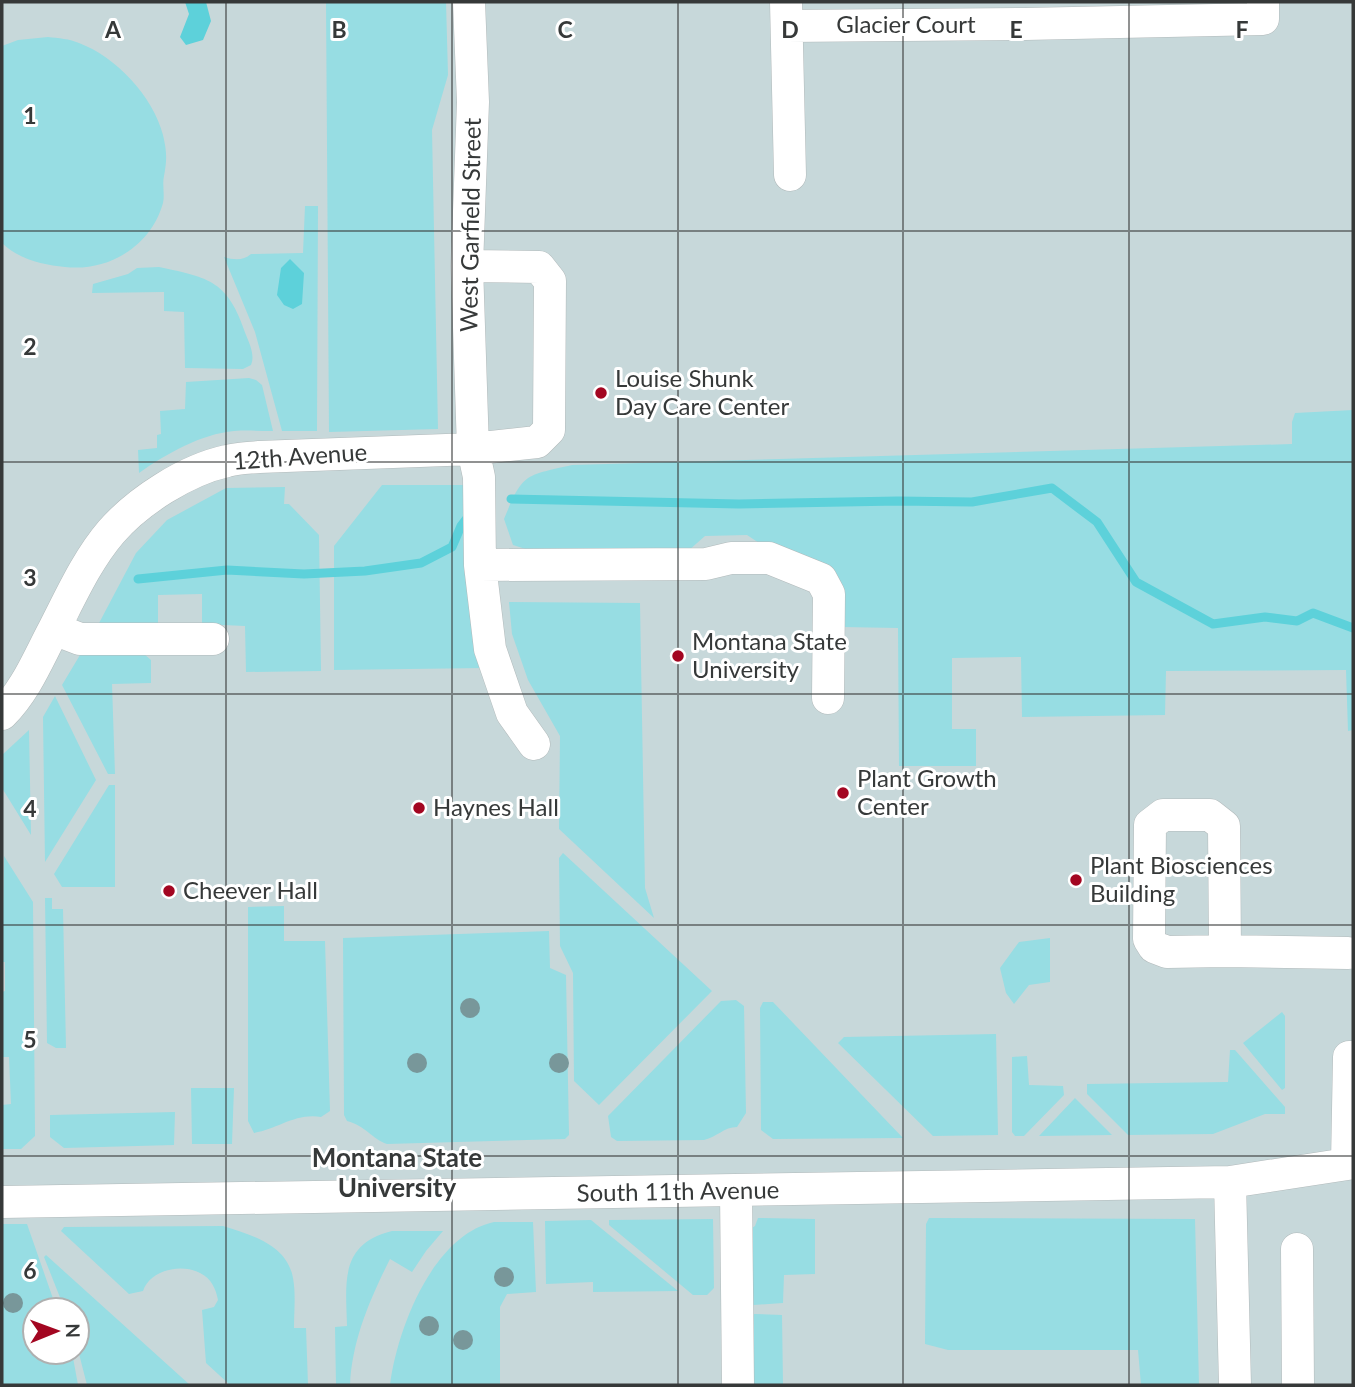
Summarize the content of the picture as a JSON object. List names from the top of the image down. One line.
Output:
{"streets":{"street":["Glacier Court","West Garfield Street","12th Avenue","South 11th Avenue"]},"crossings":[["West Garfield Street","12th Avenue"]],"districts":["Montana State University"],"places":["Louise Shunk Day Care Center","Montana State University","Plant Growth Center","Haynes Hall","Plant Biosciences Building","Cheever Hall"],"north":"right","grid":{"columns":["A","B","C","D","E","F"],"rows":["1","2","3","4","5","6"]}}
